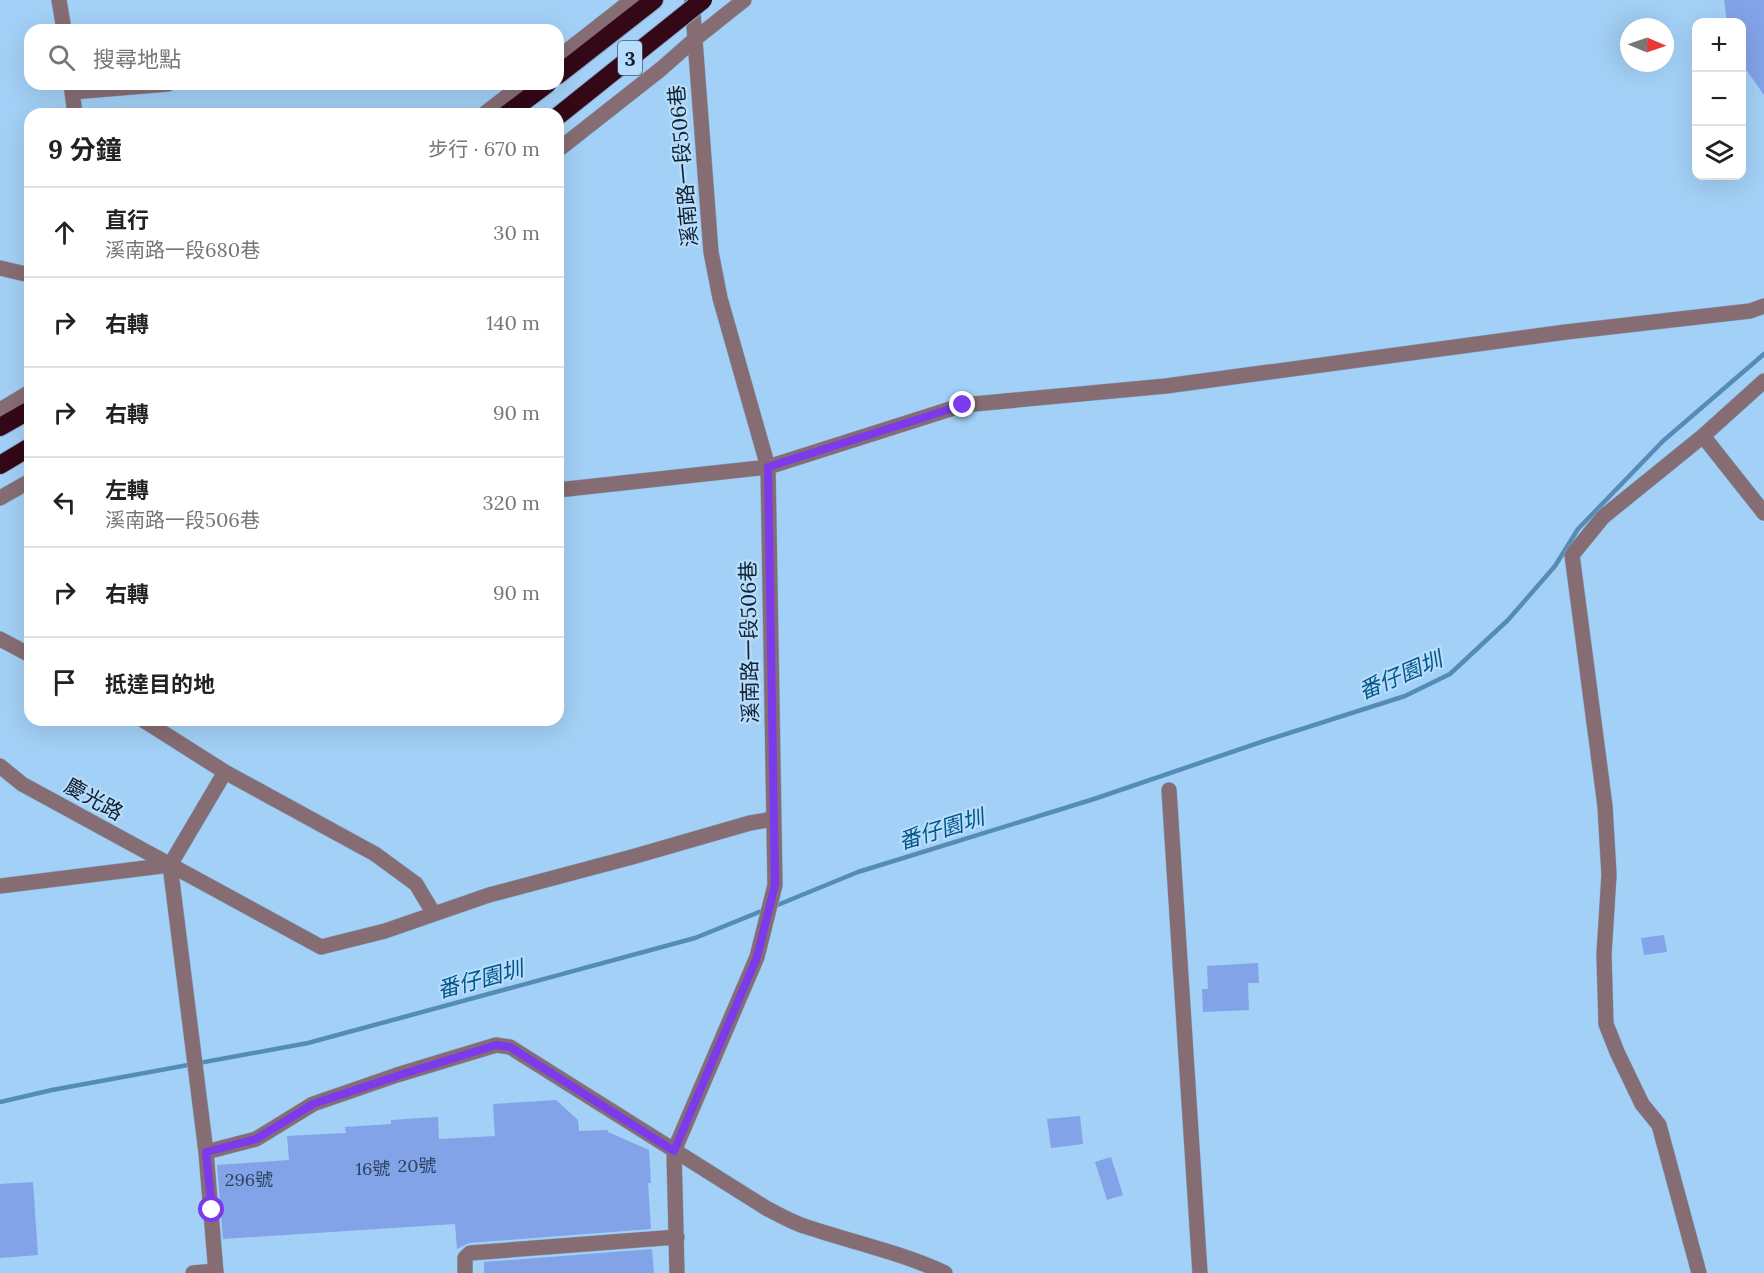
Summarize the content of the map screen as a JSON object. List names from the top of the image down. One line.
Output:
{"streets":{"highway":["3"],"street":["溪南路一段506巷","慶光路"]},"crossings":[["溪南路一段506巷","慶光路"]],"water":["番仔園圳"],"house_numbers":["20號","16號","296號"],"north":"right","page":{"map_buttons":["+","−"],"search":"搜尋地點","heading":["9 分鐘","步行 · 670 m"],"list":[["直行","溪南路一段680巷","30 m"],["右轉","140 m"],["右轉","90 m"],["左轉","溪南路一段506巷","320 m"],["右轉","90 m"],"抵達目的地"]}}
